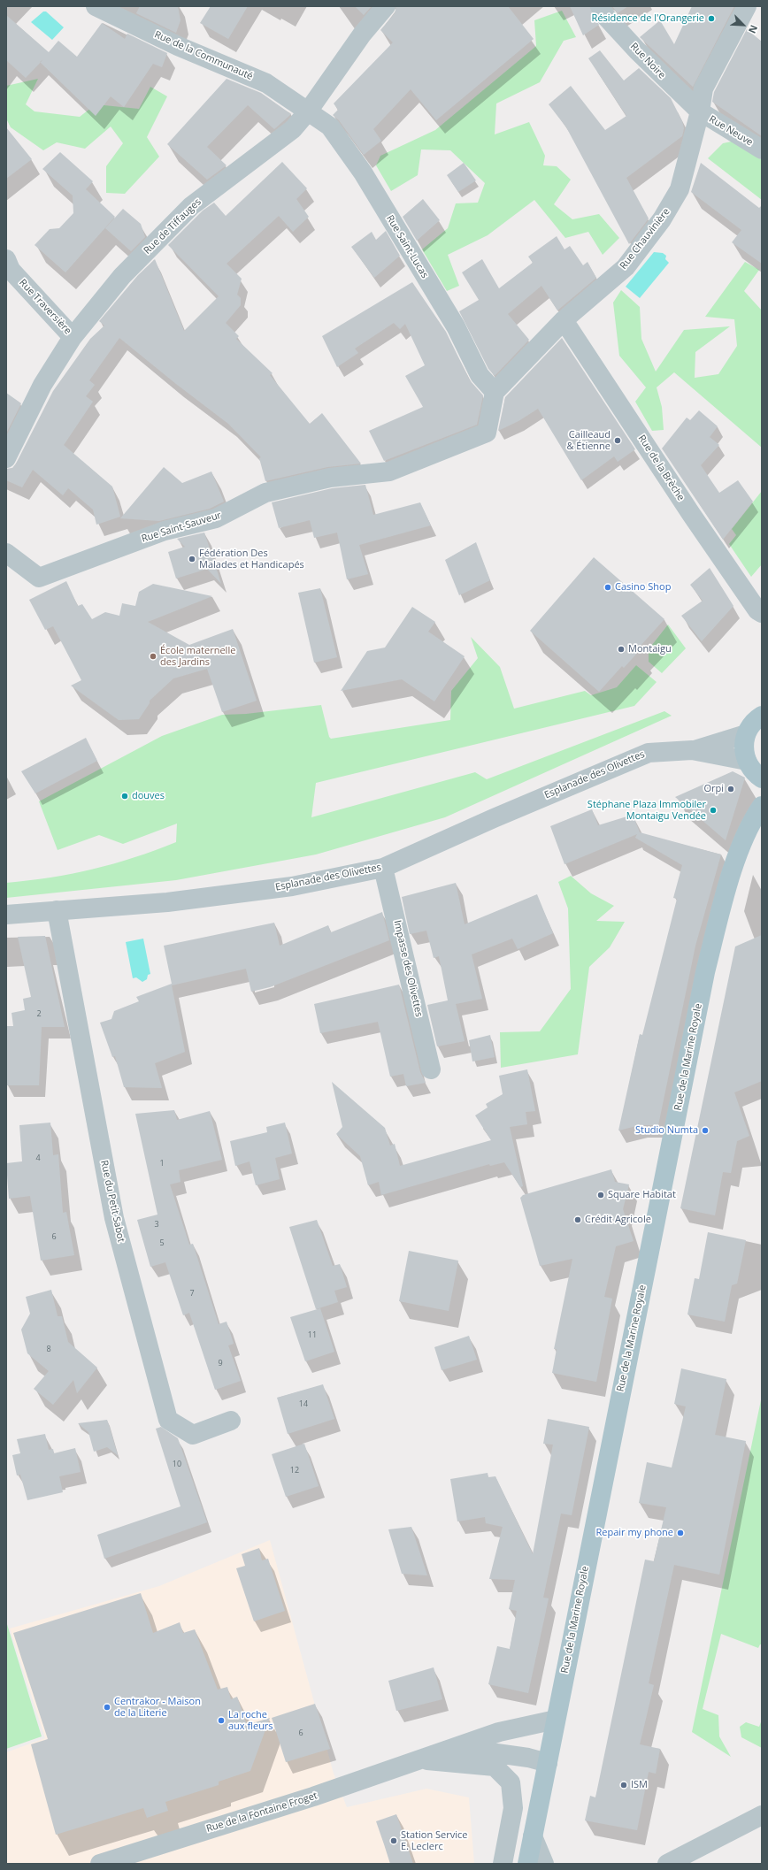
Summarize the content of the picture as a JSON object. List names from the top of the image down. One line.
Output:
{"streets":{"main road":["Rue de la Marine Royale"],"street":["Rue de la Communauté","Rue Noire","Rue Neuve","Rue de Tiffauges","Rue Chauvinière","Rue Saint-Lucas","Rue Traversière","Rue de la Brèche","Rue Saint-Sauveur","Esplanade des Olivettes","Impasse des Olivettes","Rue du Petit Sabot","Rue de la Fontaine Froget"]},"crossings":[["Rue de la Communauté","Rue de Tiffauges"],["Rue de la Communauté","Rue Saint-Lucas"],["Rue Noire","Rue Neuve"],["Rue Noire","Rue Chauvinière"],["Rue Neuve","Rue Chauvinière"],["Rue de Tiffauges","Rue Saint-Lucas"],["Rue de Tiffauges","Rue Traversière"],["Rue Chauvinière","Rue Saint-Lucas"],["Rue Chauvinière","Rue de la Brèche"],["Rue Chauvinière","Rue Saint-Sauveur"],["Rue Saint-Lucas","Rue Saint-Sauveur"],["Esplanade des Olivettes","Impasse des Olivettes"],["Esplanade des Olivettes","Rue de la Marine Royale"],["Esplanade des Olivettes","Rue du Petit Sabot"],["Rue de la Marine Royale","Rue de la Fontaine Froget"]],"places":["Résidence de l'Orangerie","Cailleaud & Étienne","Fédération Des Malades et Handicapés","Casino Shop","Montaigu","École maternelle des Jardins","Orpi","douves","Stéphane Plaza Immobiler Montaigu Vendée","Studio Numta","Square Habitat","Crédit Agricole","Repair my phone","Centrakor - Maison de la Literie","La roche aux fleurs","ISM","Station Service E. Leclerc"],"house_numbers":["2","4","1","3","6","5","7","11","8","9","14","10","12","6"],"north":"bottom right"}
